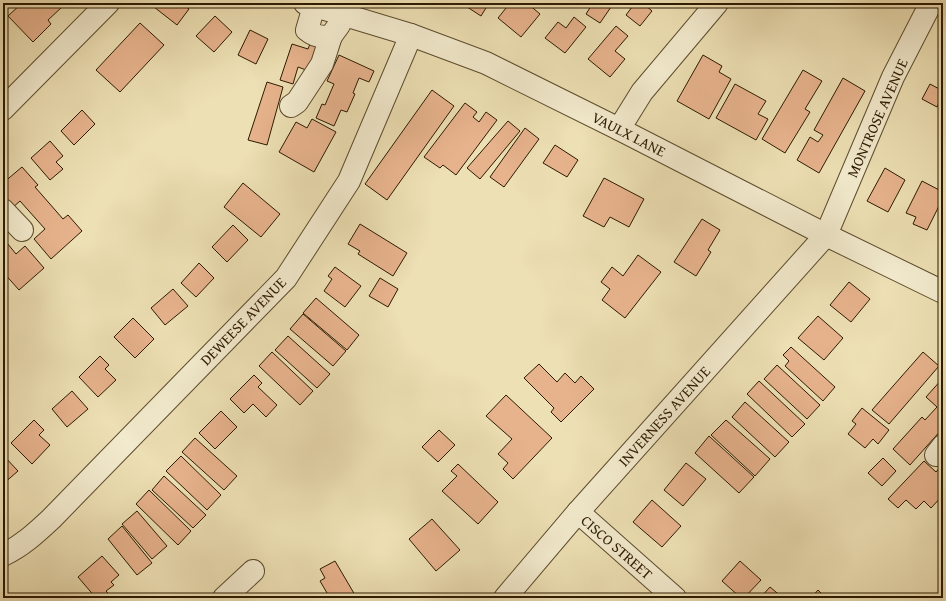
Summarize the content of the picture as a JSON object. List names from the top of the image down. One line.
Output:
{"streets":{"street":["MONTROSE AVENUE","VAULX LANE","DEWEESE AVENUE","INVERNESS AVENUE","CISCO STREET"]},"crossings":[["MONTROSE AVENUE","VAULX LANE"],["MONTROSE AVENUE","INVERNESS AVENUE"],["VAULX LANE","DEWEESE AVENUE"],["VAULX LANE","INVERNESS AVENUE"],["INVERNESS AVENUE","CISCO STREET"]]}
